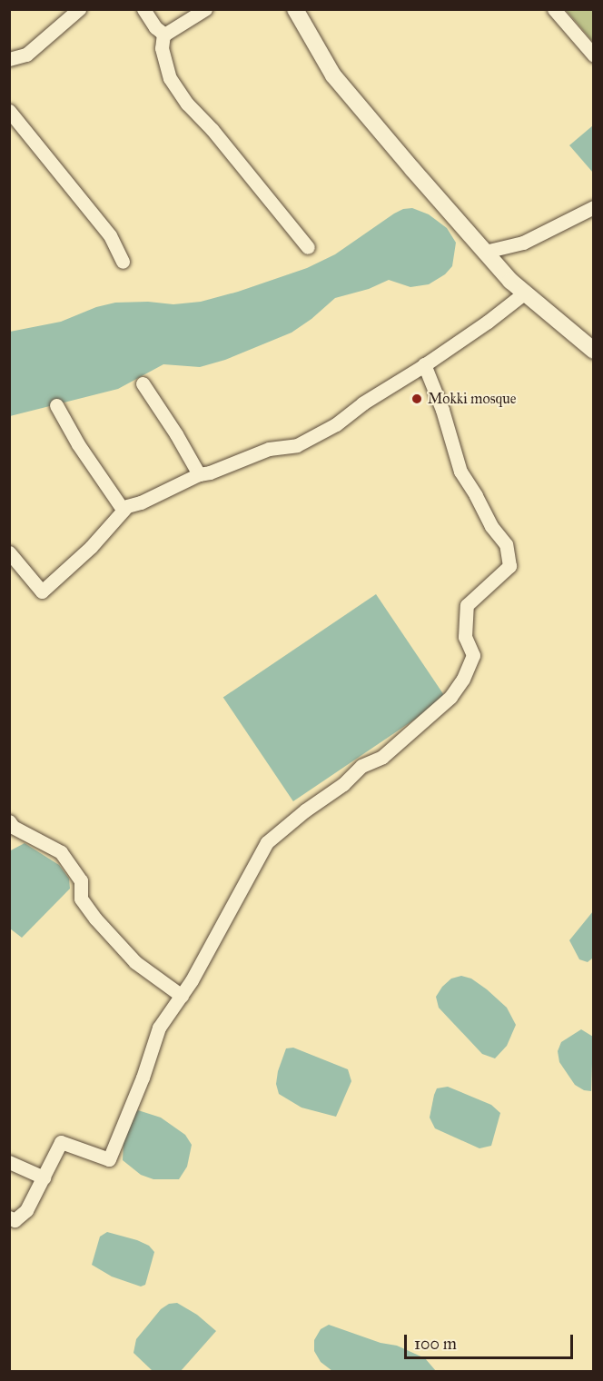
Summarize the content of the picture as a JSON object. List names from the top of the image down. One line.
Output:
{"places":["Mokki mosque"],"scale_bar":"100 m"}
